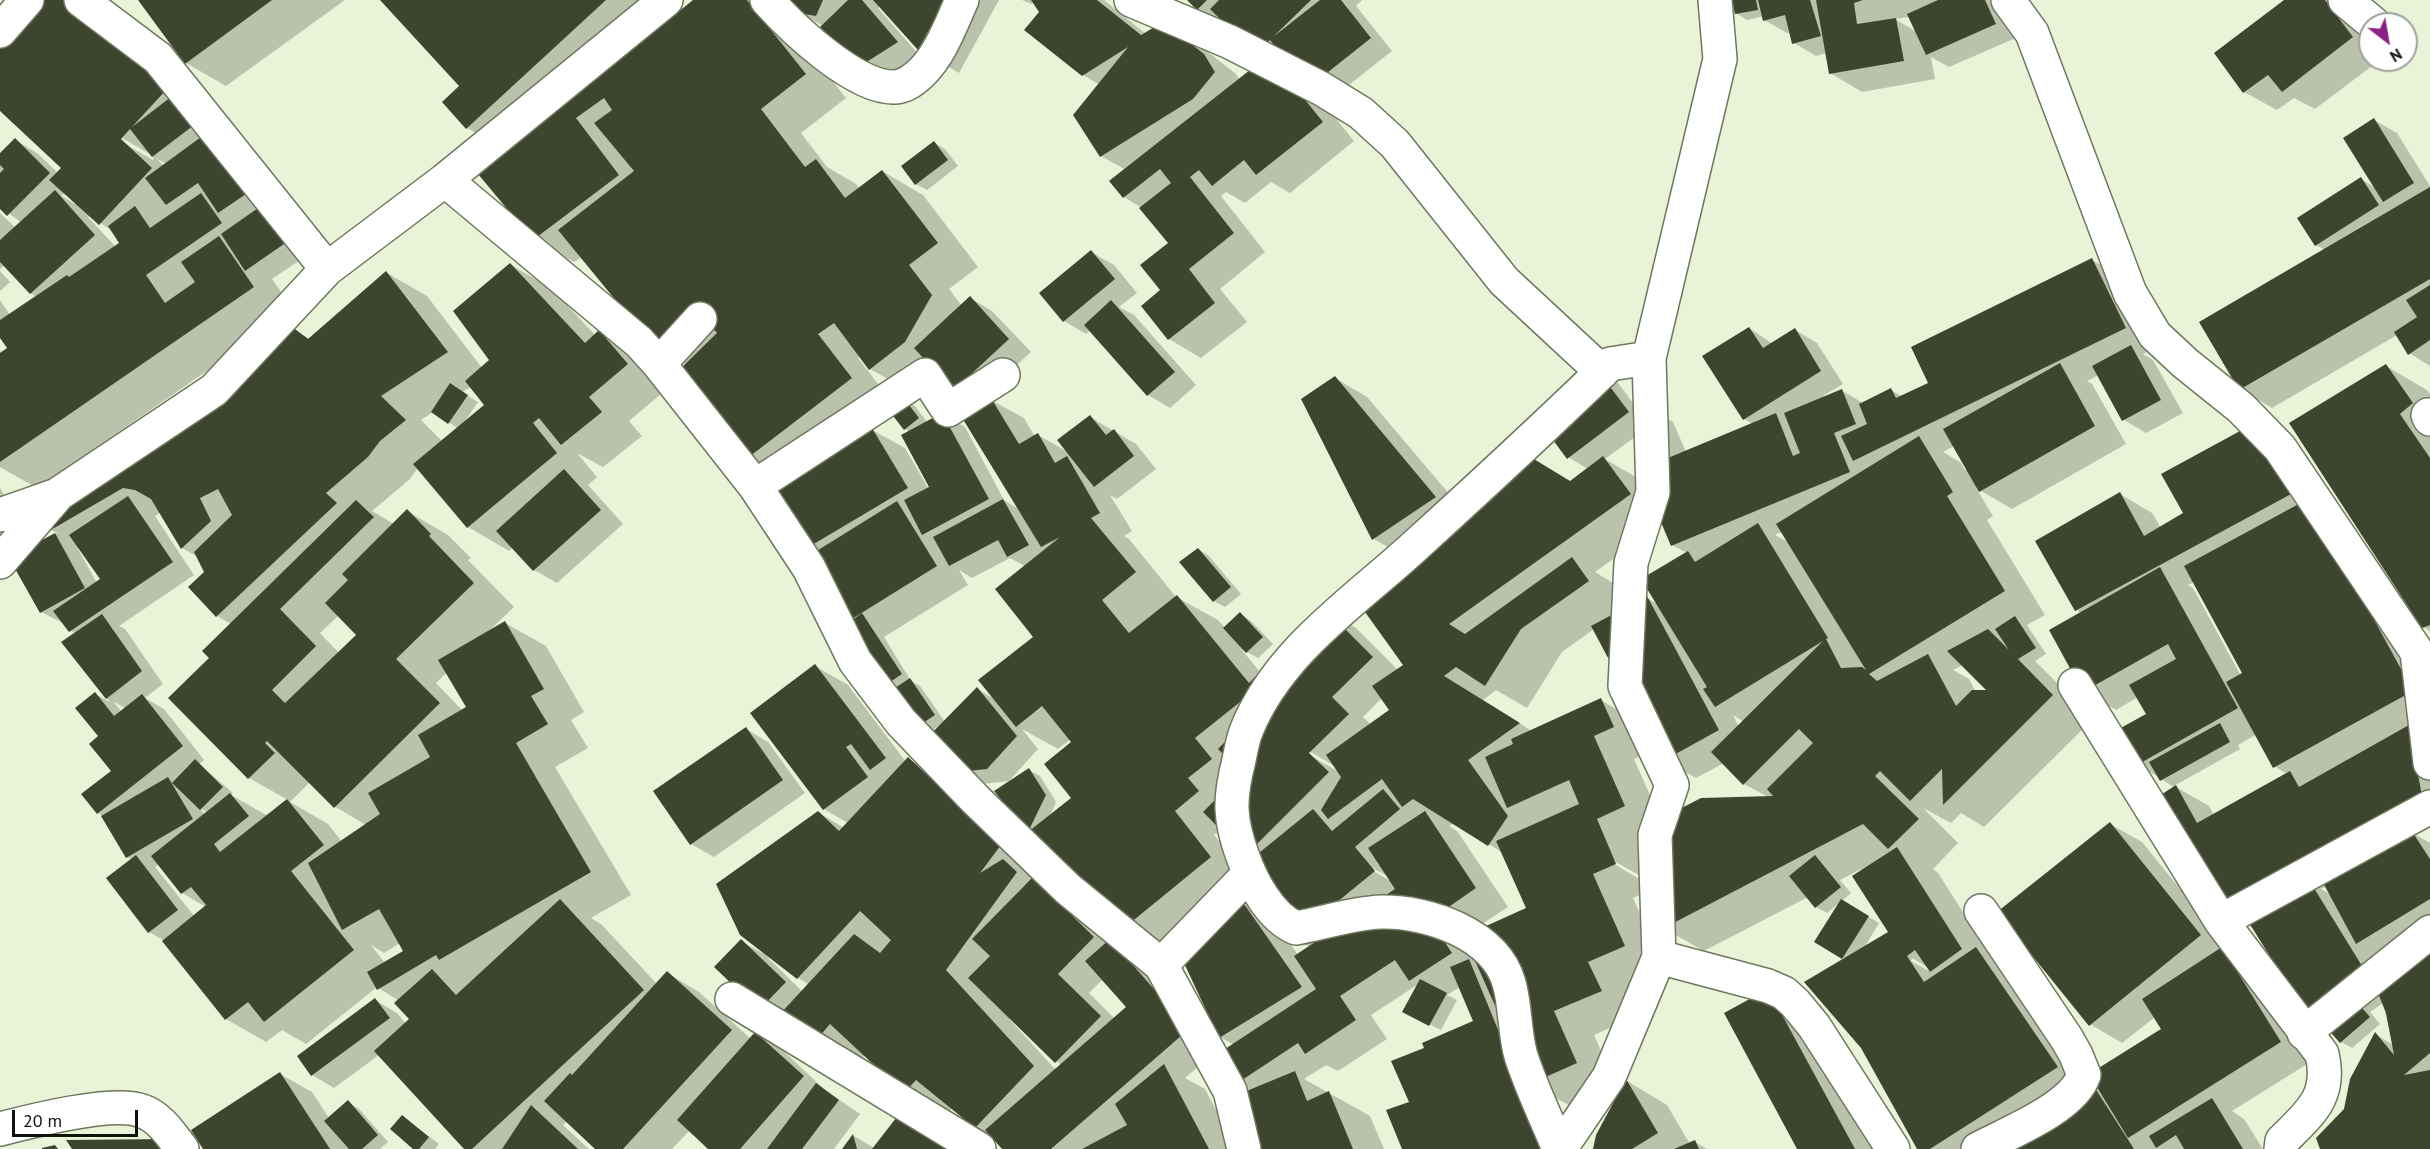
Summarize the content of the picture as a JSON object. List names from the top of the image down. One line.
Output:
{"scale_bar":"20 m","north":"bottom right"}
